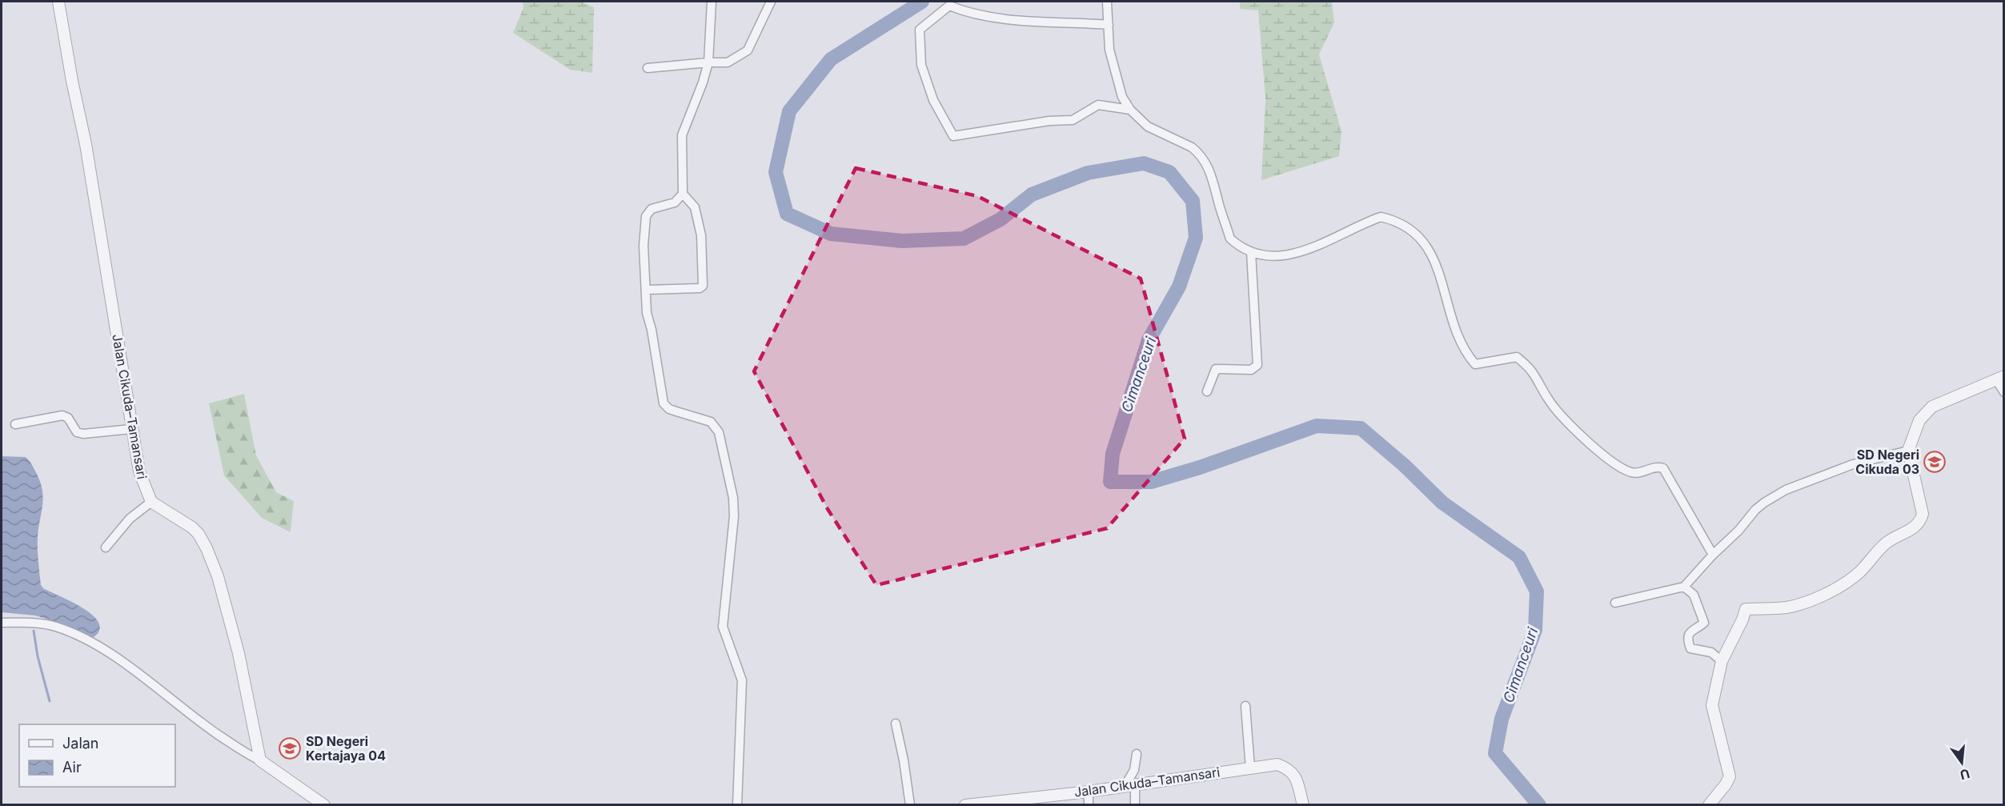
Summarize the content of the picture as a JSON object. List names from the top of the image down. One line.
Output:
{"streets":{"street":["Jalan Cikuda–Tamansari"]},"water":["Cimanceuri"],"places":{"school or university":["SD Negeri Cikuda 03","SD Negeri Kertajaya 04"]},"legend":["Jalan","Air"],"north":"bottom"}
